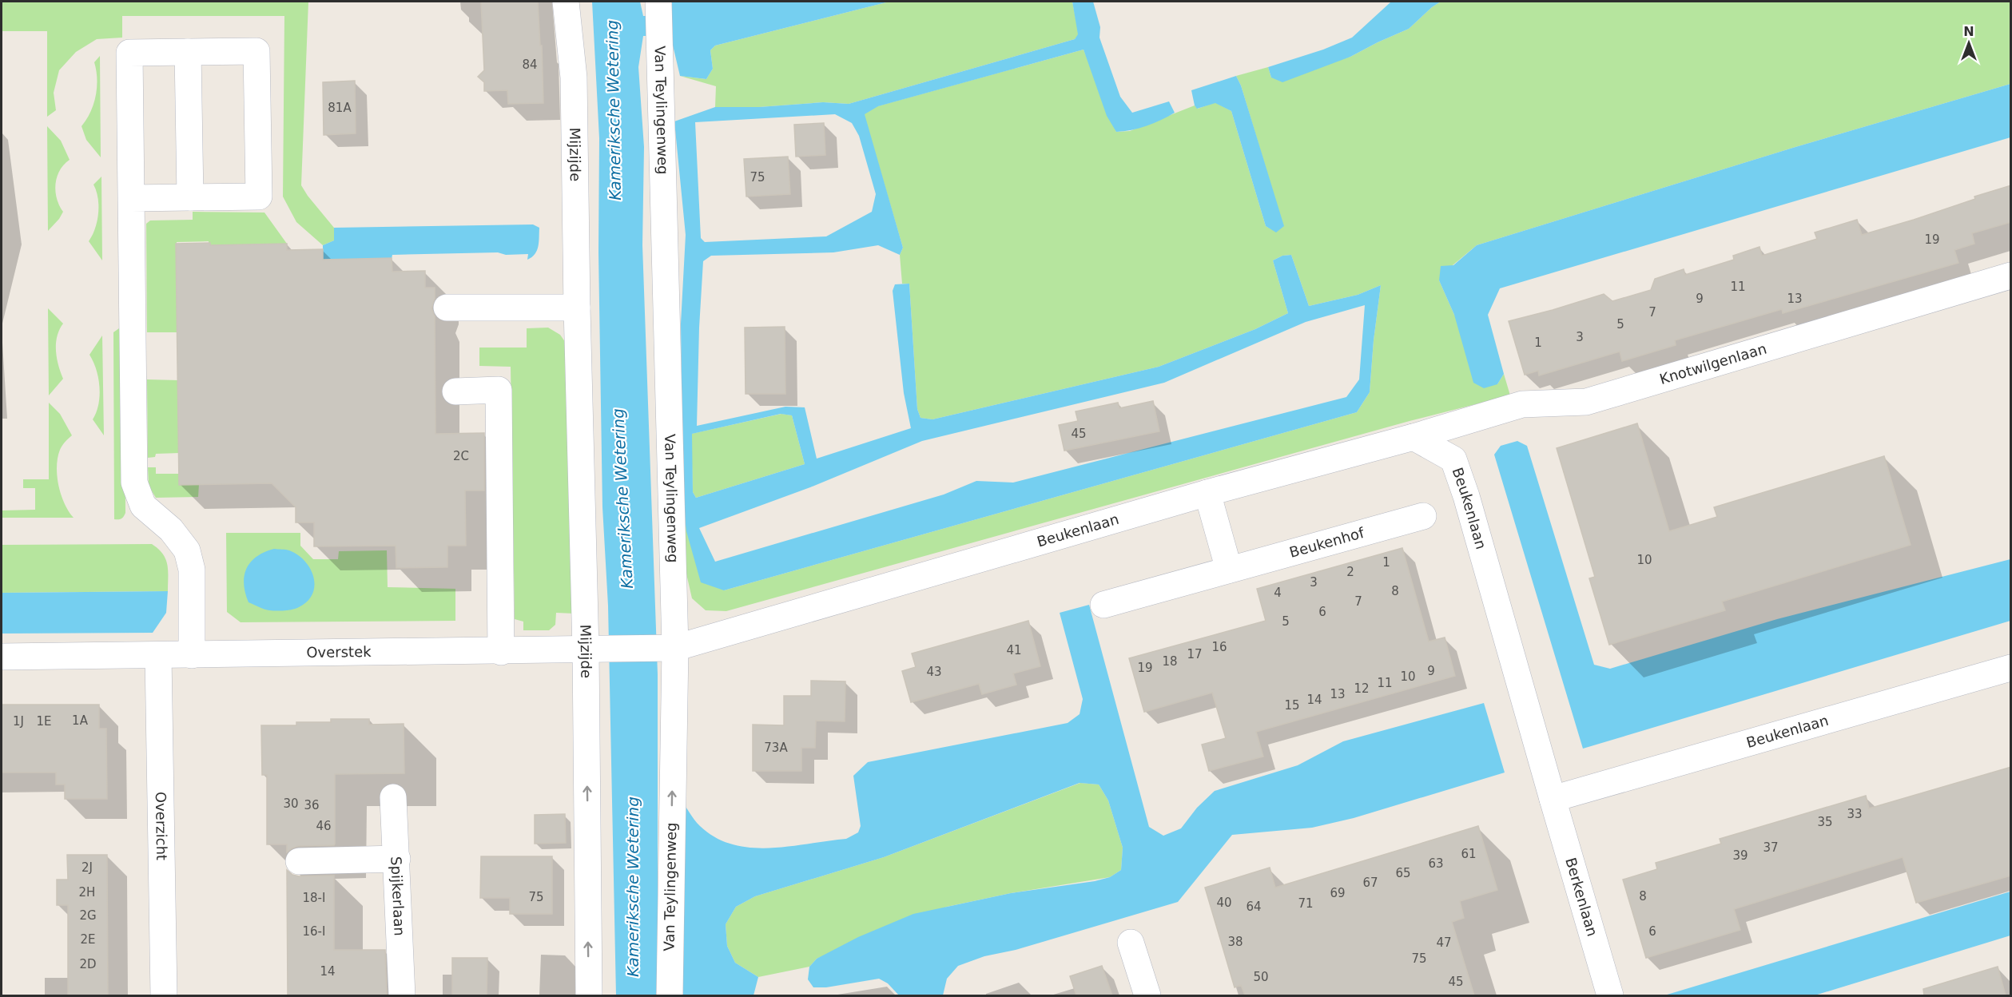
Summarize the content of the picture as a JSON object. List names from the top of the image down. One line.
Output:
{"streets":{"street":["Van Teylingenweg","Mijzijde","Knotwilgenlaan","Beukenlaan","Beukenhof","Overstek","Overzicht","Spijkerlaan","Berkenlaan"]},"crossings":[["Van Teylingenweg","Beukenlaan"],["Van Teylingenweg","Overstek"],["Mijzijde","Overstek"],["Knotwilgenlaan","Beukenlaan"],["Beukenlaan","Overstek"],["Beukenlaan","Berkenlaan"],["Overstek","Overzicht"]],"one_way":["Van Teylingenweg"],"water":["Kameriksche Wetering"],"house_numbers":["84","81A","75","19","11","9","13","7","5","3","1","45","2C","10","1","2","3","8","4","7","6","5","16","41","17","18","19","9","43","10","11","12","13","14","15","1A","1J","1E","73A","30","36","33","35","46","37","61","39","63","2J","65","67","2H","69","8","75","18-I","40","71","64","2G","16-I","6","2E","38","47","75","2D","14","50","45"],"north":"top"}
